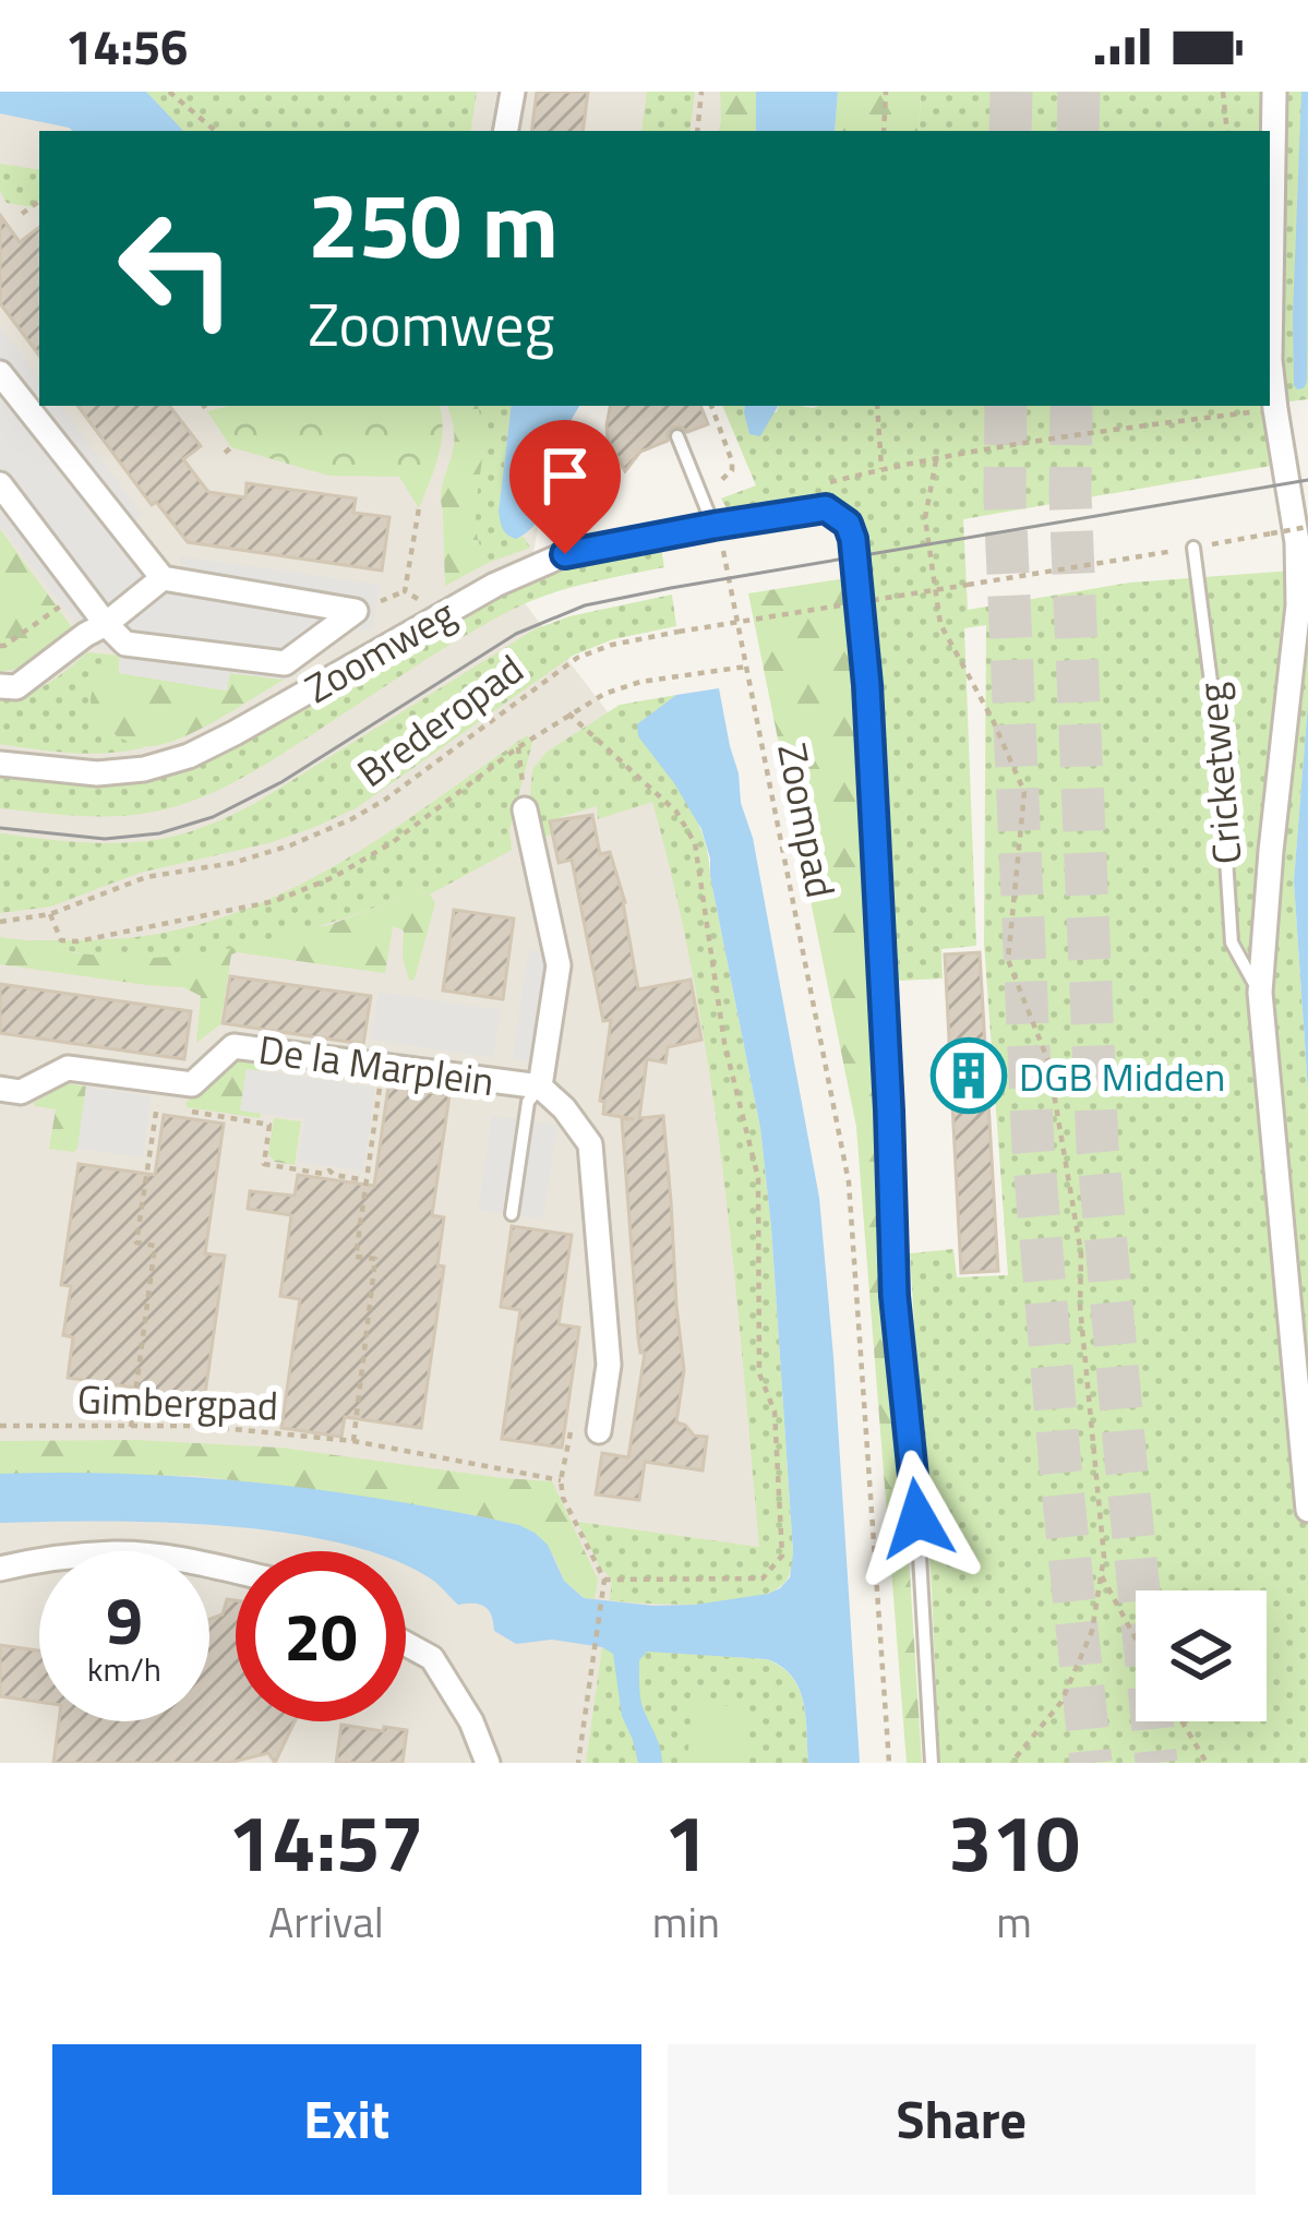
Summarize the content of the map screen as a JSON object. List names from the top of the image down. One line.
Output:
{"streets":{"street":["Zoomweg","Cricketweg","De la Marplein"],"path":["Brederopad","Zoompad","Gimbergpad"]},"crossings":[["Zoomweg","Zoompad"],["Brederopad","Cricketweg"]],"places":{"building":["DGB Midden"]},"page":{"status":"14:56","turn":["250 m","Zoomweg"],"speed":"9 km/h","limit":"20","eta":["14:57","Arrival","1","min","310","m"],"buttons":["Exit","Share"]}}
